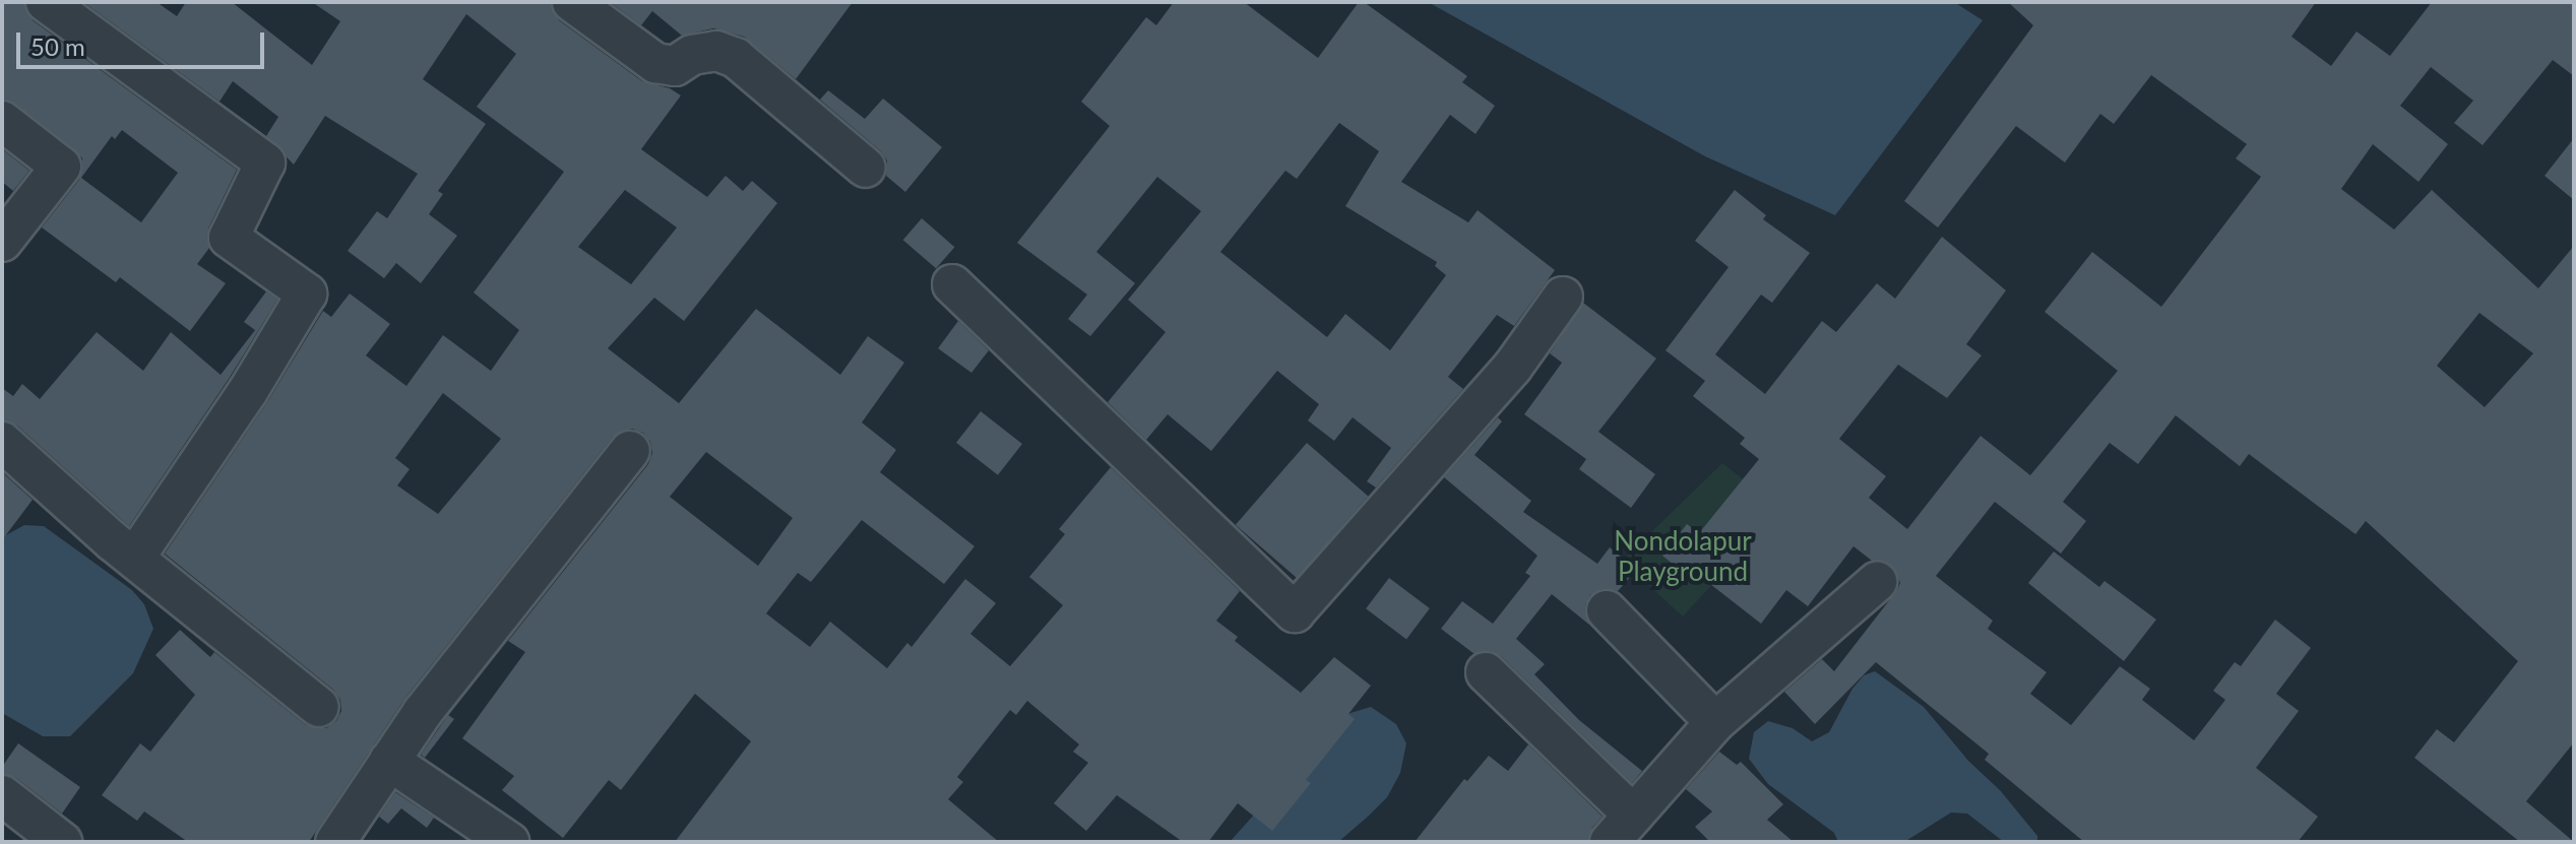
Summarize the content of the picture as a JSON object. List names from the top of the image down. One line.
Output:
{"parks":["Nondolapur Playground"],"scale_bar":"50 m"}
